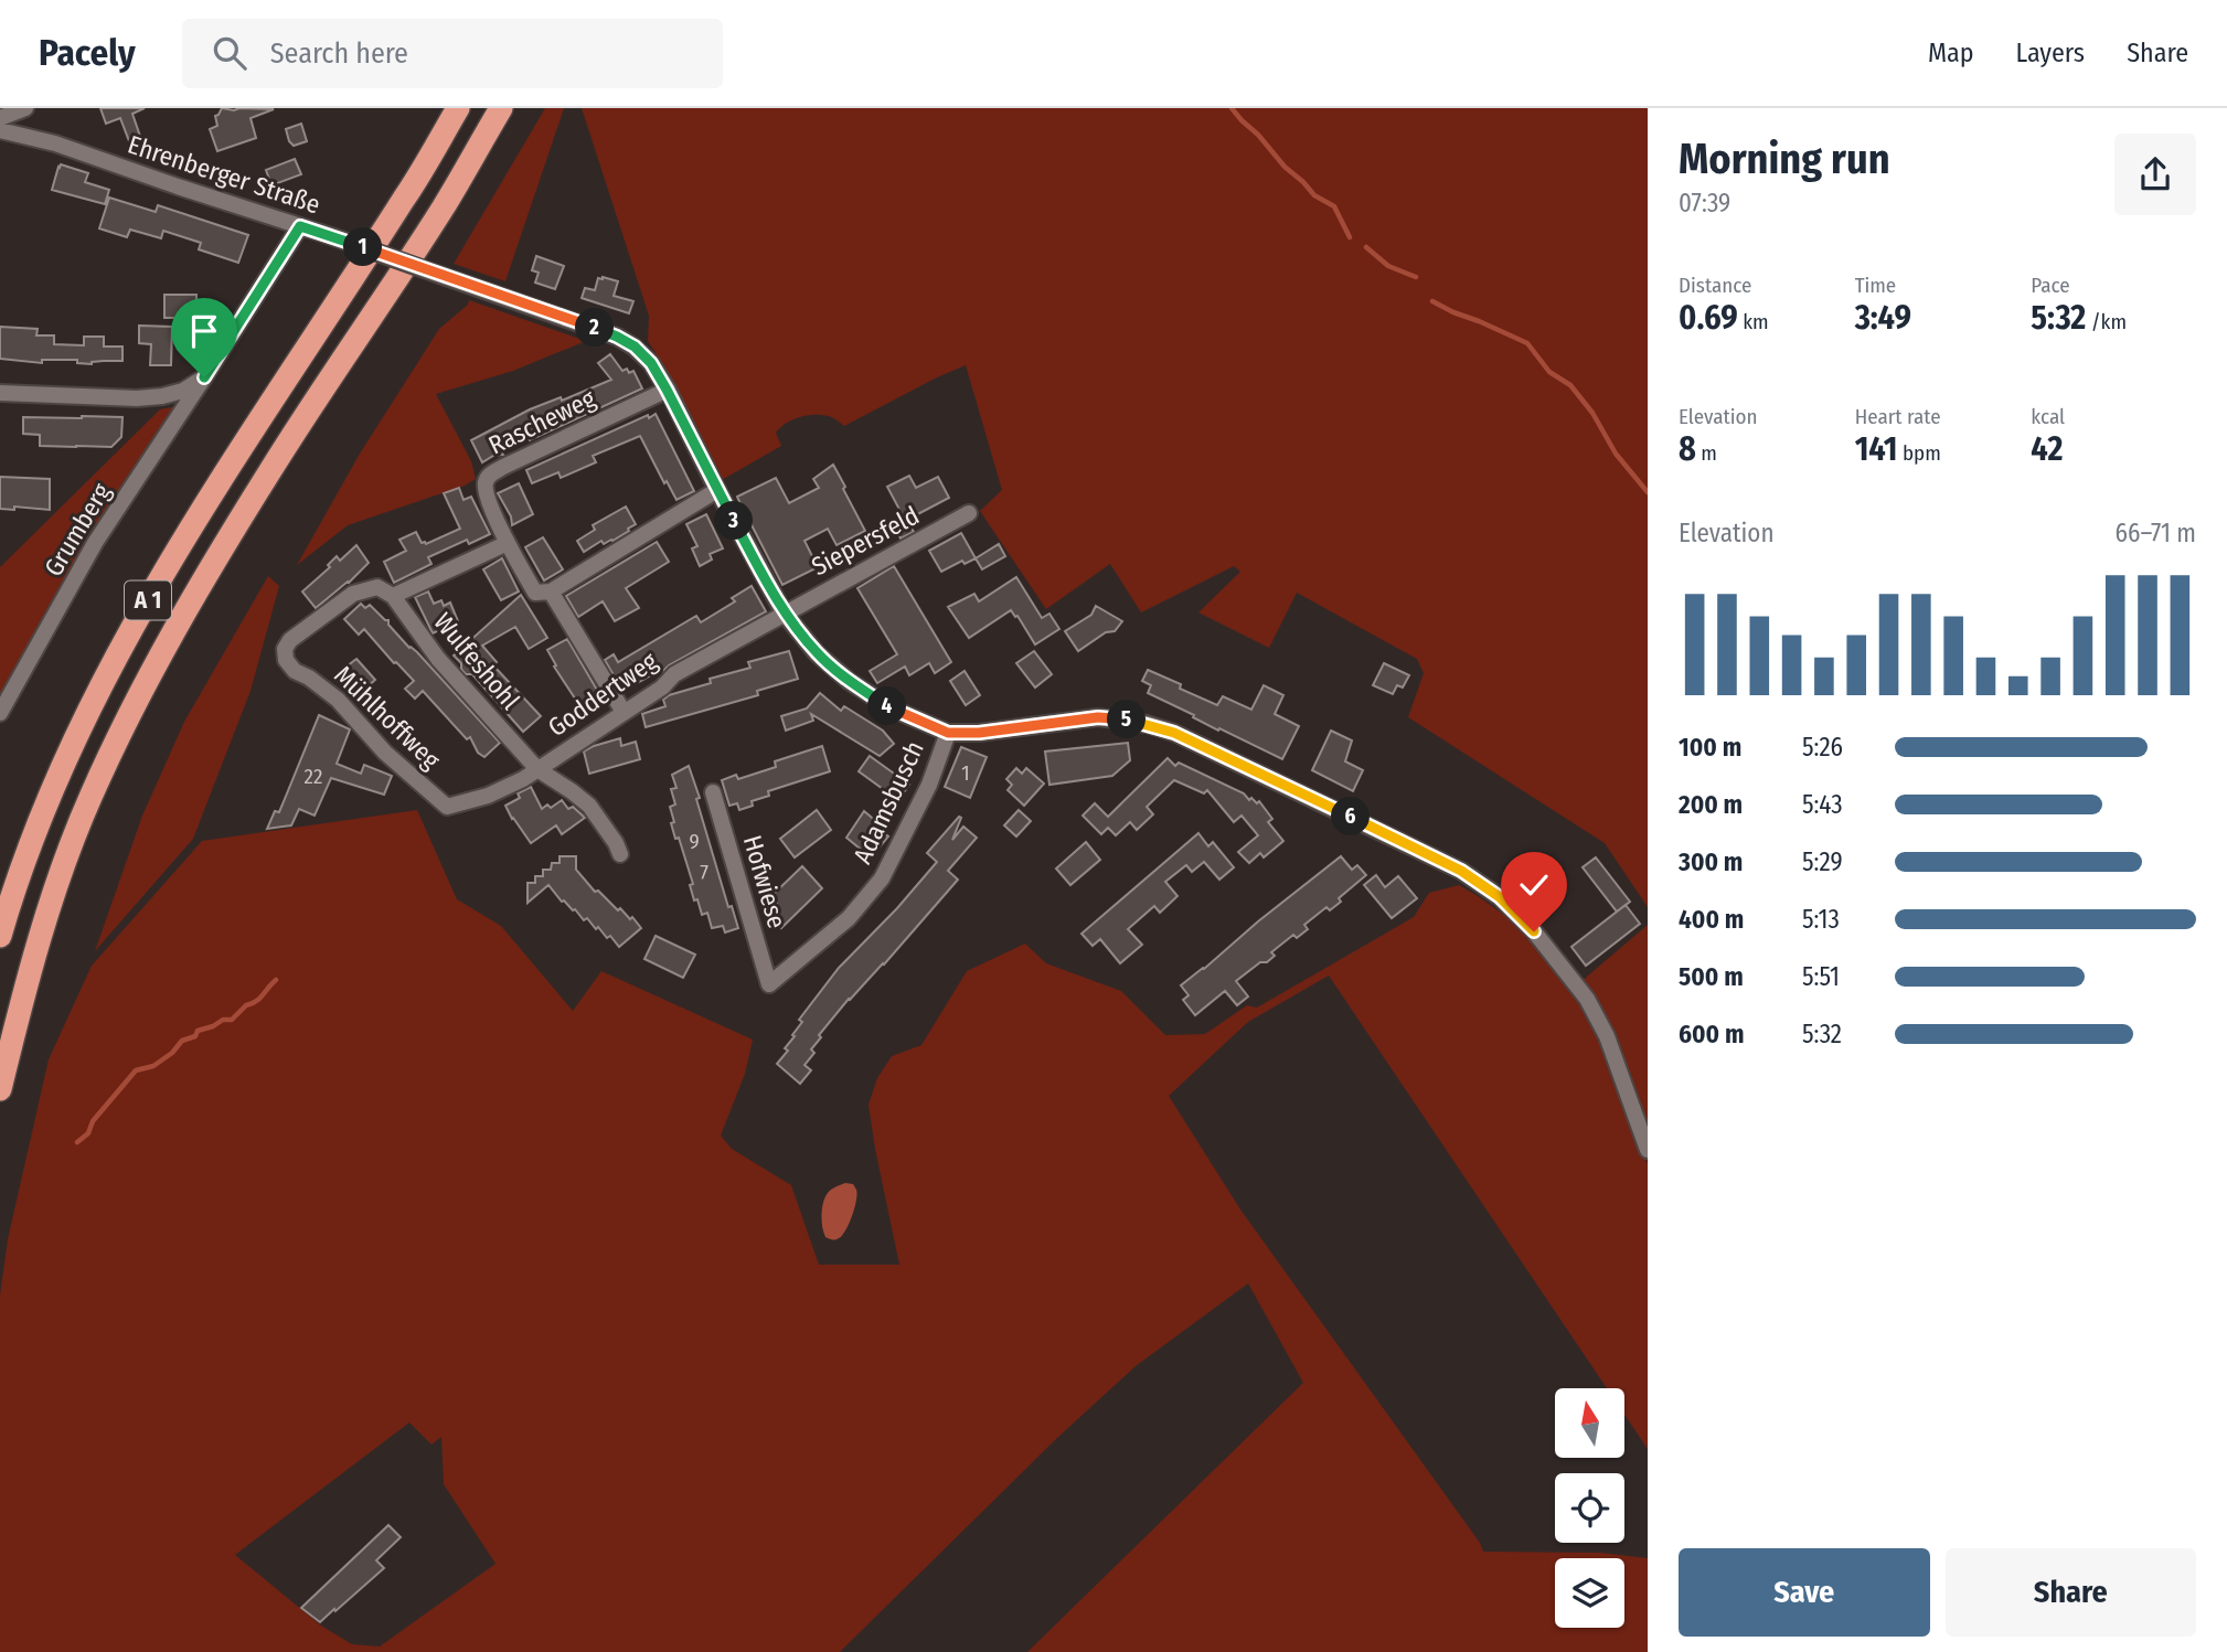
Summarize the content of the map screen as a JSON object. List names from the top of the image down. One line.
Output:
{"streets":{"highway":["A 1"],"street":["Ehrenberger Straße","Rascheweg","Grumberg","Siepersfeld","Wulfeshohl","Goddertweg","Mühlhoffweg","Adamsbusch","Hofwiese"]},"crossings":[["Ehrenberger Straße","Rascheweg"],["Ehrenberger Straße","Grumberg"],["Ehrenberger Straße","Siepersfeld"],["Ehrenberger Straße","Goddertweg"],["Ehrenberger Straße","Adamsbusch"],["Rascheweg","Goddertweg"],["Siepersfeld","Goddertweg"],["Wulfeshohl","Goddertweg"],["Wulfeshohl","Mühlhoffweg"],["Goddertweg","Mühlhoffweg"],["Adamsbusch","Hofwiese"]],"house_numbers":["1","22","9","7"],"north":"top","page":{"header":"Pacely","search":"Search here","nav":["Map","Layers","Share"],"heading":["Morning run","07:39"],"pins":["1","2","3","4","5","6"],"stats":[["Distance","0.69 km"],["Time","3:49"],["Pace","5:32 /km"],["Elevation","8 m"],["Heart rate","141 bpm"],["kcal","42"]],"chart":["Elevation","66–71 m"],"list":[{"name":"100 m","note":"5:26"},{"name":"200 m","note":"5:43"},{"name":"300 m","note":"5:29"},{"name":"400 m","note":"5:13"},{"name":"500 m","note":"5:51"},{"name":"600 m","note":"5:32"}],"buttons":["Save","Share"]}}
